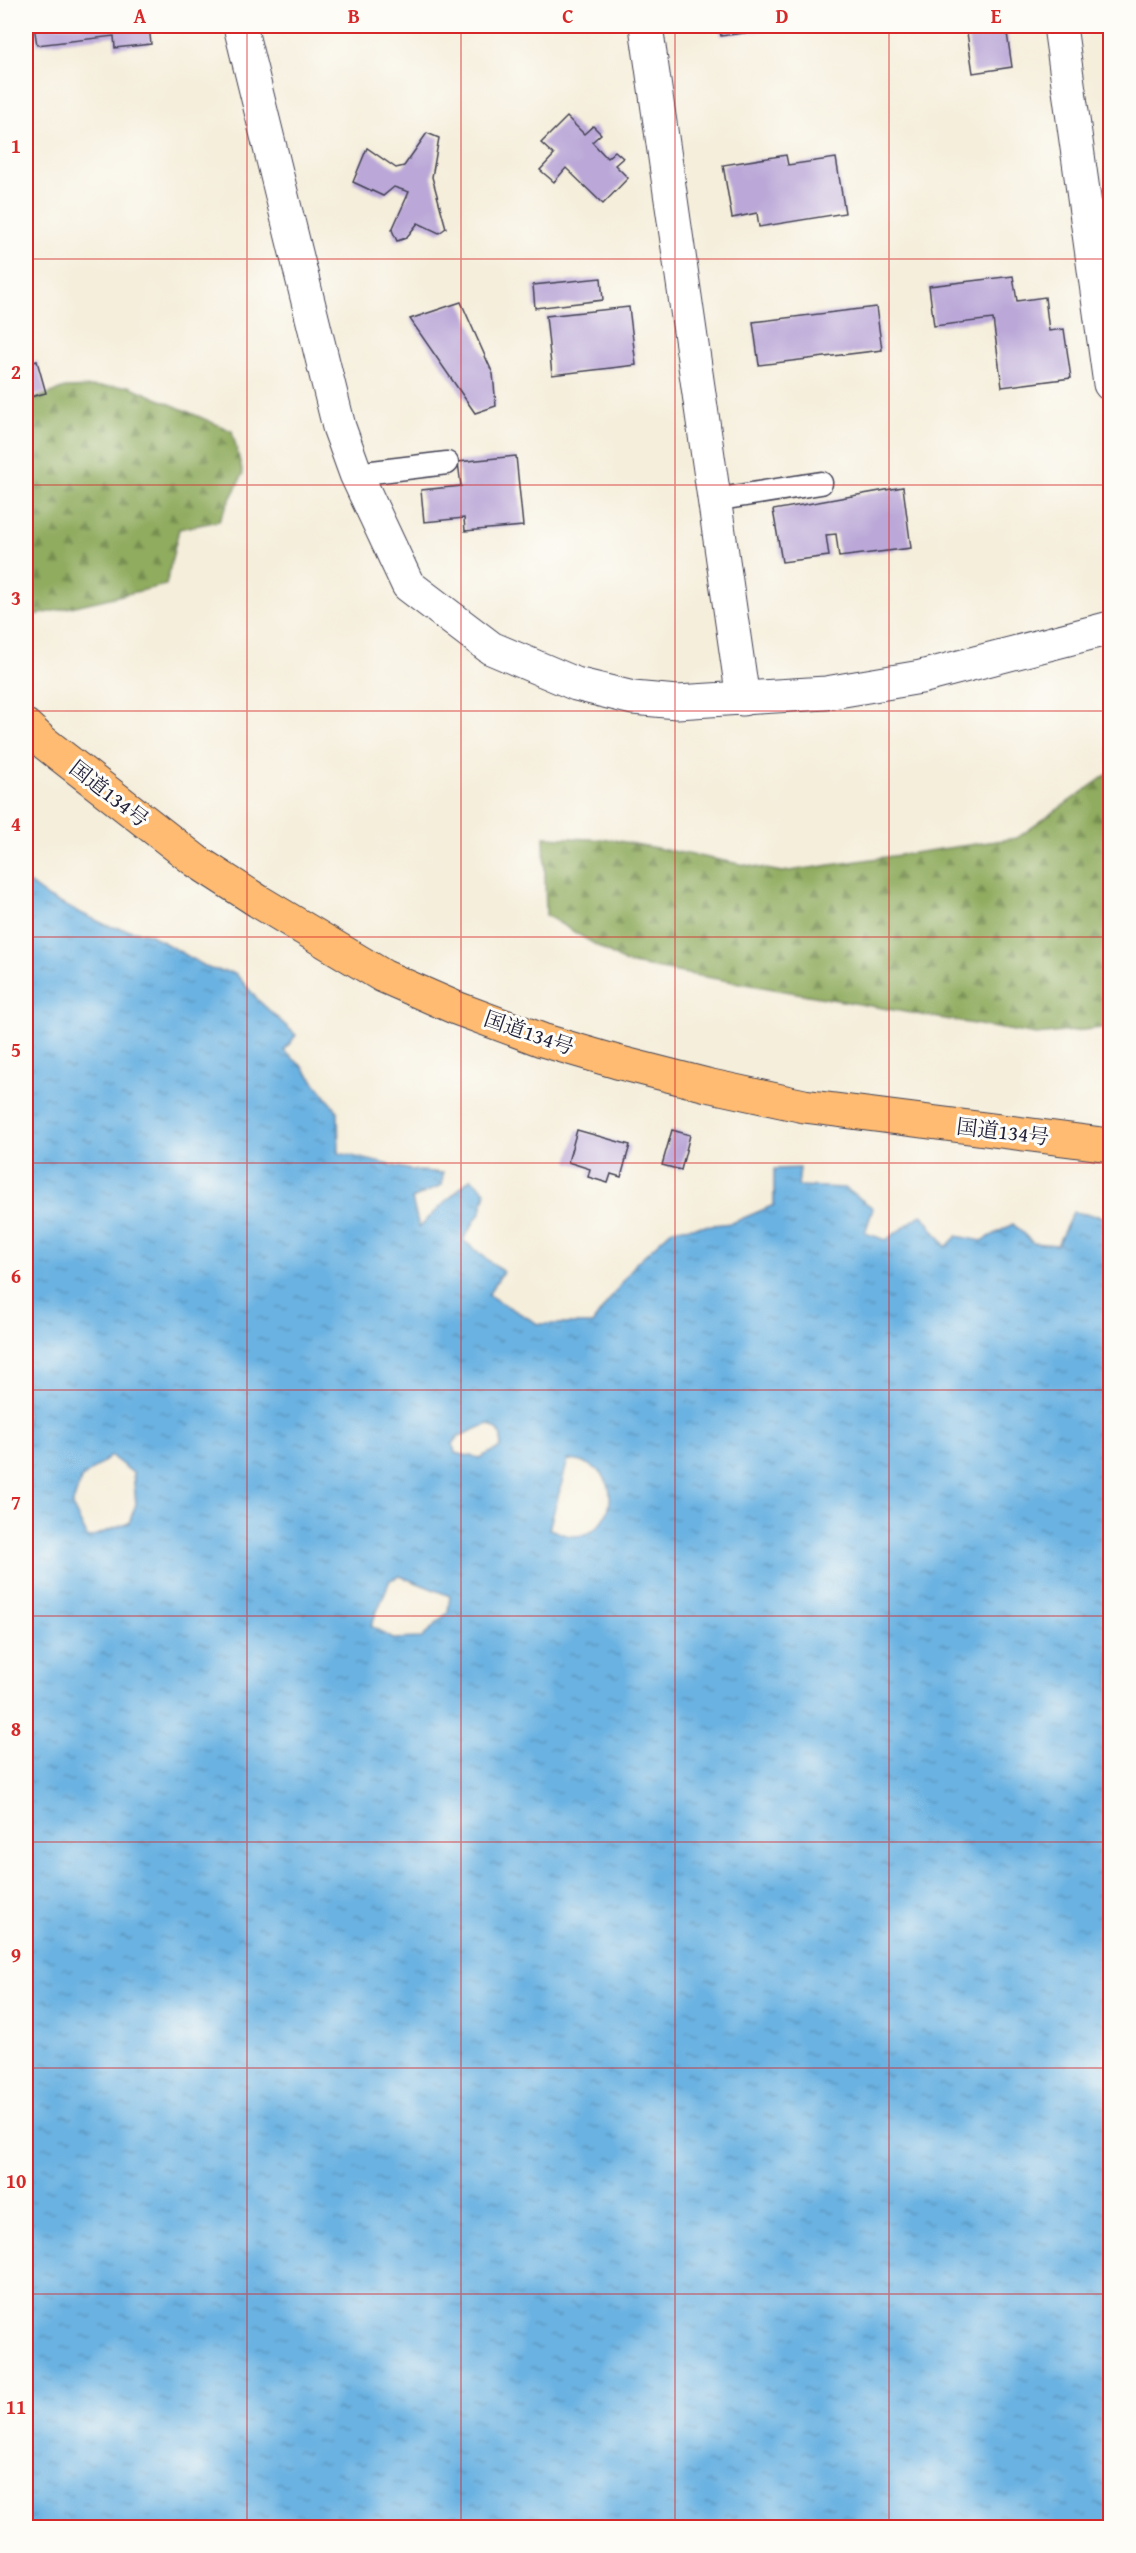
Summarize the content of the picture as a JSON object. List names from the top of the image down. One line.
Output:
{"streets":{"highway":["国道134号"]},"grid":{"columns":["A","B","C","D","E"],"rows":["1","2","3","4","5","6","7","8","9","10","11"]}}
